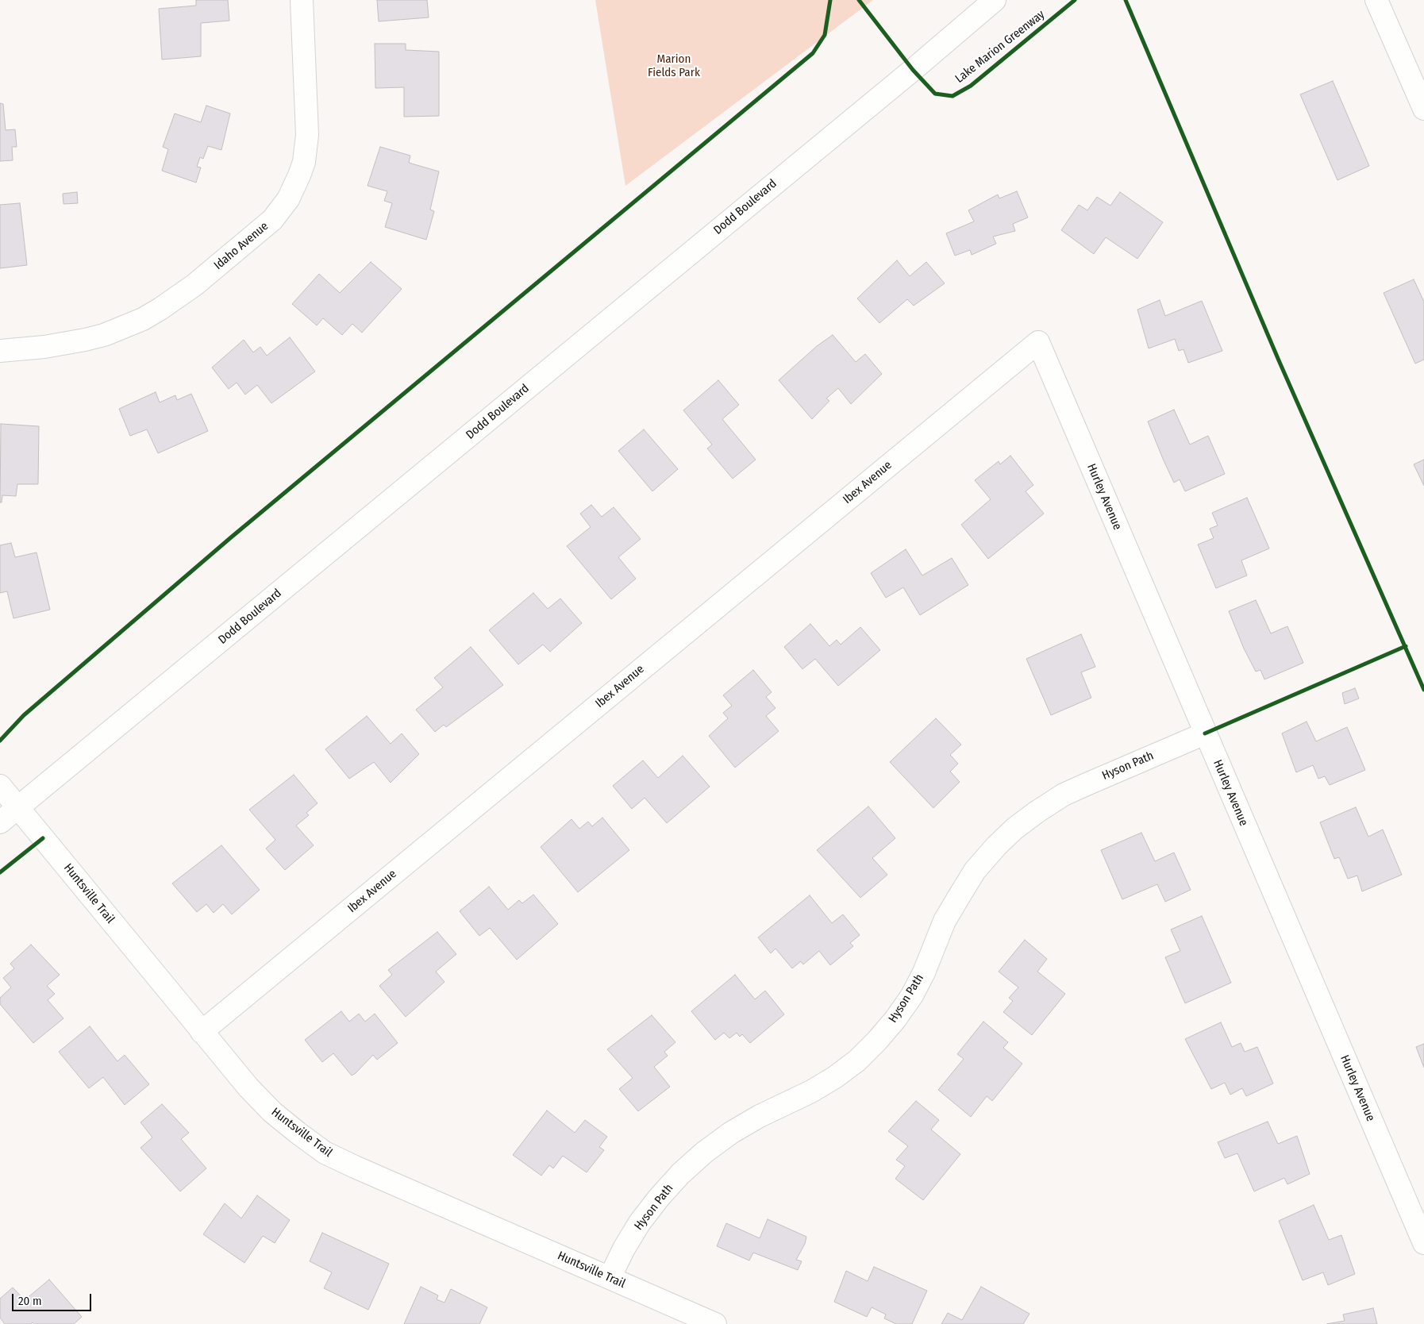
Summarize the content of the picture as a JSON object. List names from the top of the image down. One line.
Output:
{"streets":{"street":["Dodd Boulevard","Idaho Avenue","Ibex Avenue","Hurley Avenue","Hyson Path","Huntsville Trail"],"cycle path":["Lake Marion Greenway"]},"crossings":[["Dodd Boulevard","Huntsville Trail"],["Ibex Avenue","Hurley Avenue"],["Ibex Avenue","Huntsville Trail"],["Hurley Avenue","Hyson Path"],["Hyson Path","Huntsville Trail"]],"parks":["Marion Fields Park"],"scale_bar":"20 m"}
